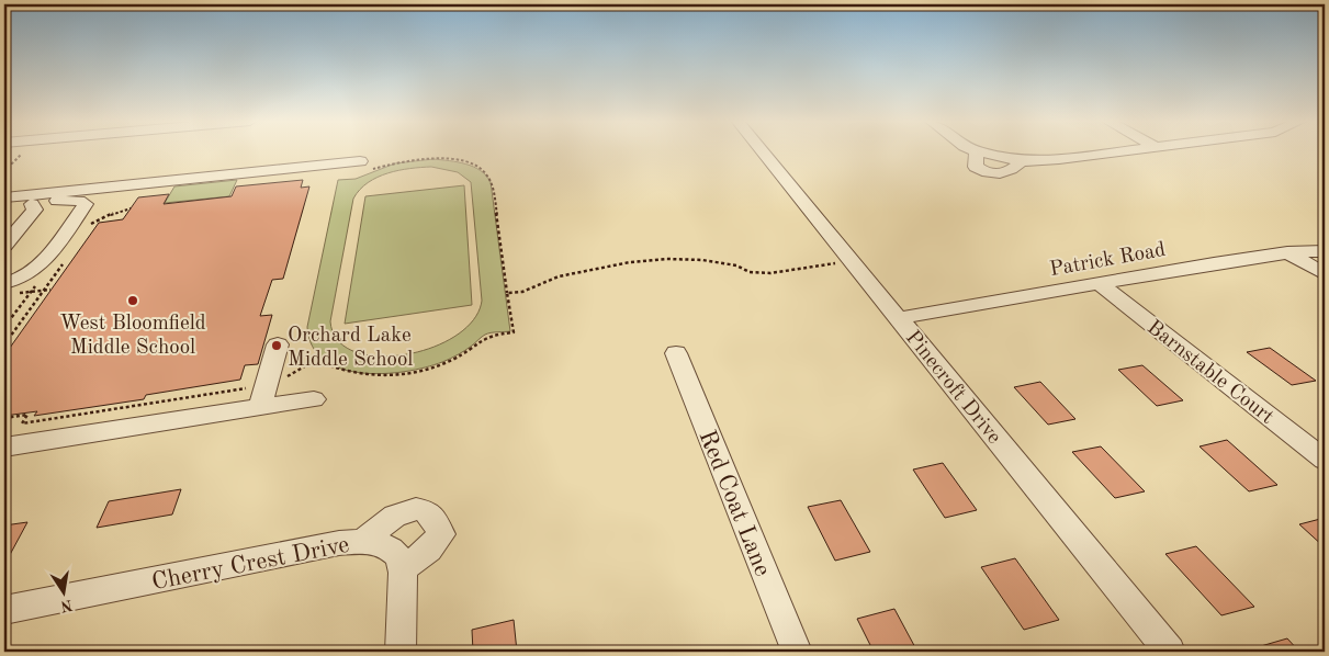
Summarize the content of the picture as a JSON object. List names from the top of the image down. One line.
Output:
{"streets":{"street":["Patrick Road","Barnstable Court","Pinecroft Drive","Red Coat Lane","Cherry Crest Drive"]},"crossings":[["Patrick Road","Barnstable Court"],["Patrick Road","Pinecroft Drive"]],"places":["West Bloomfield Middle School","Orchard Lake Middle School"],"north":"bottom"}
